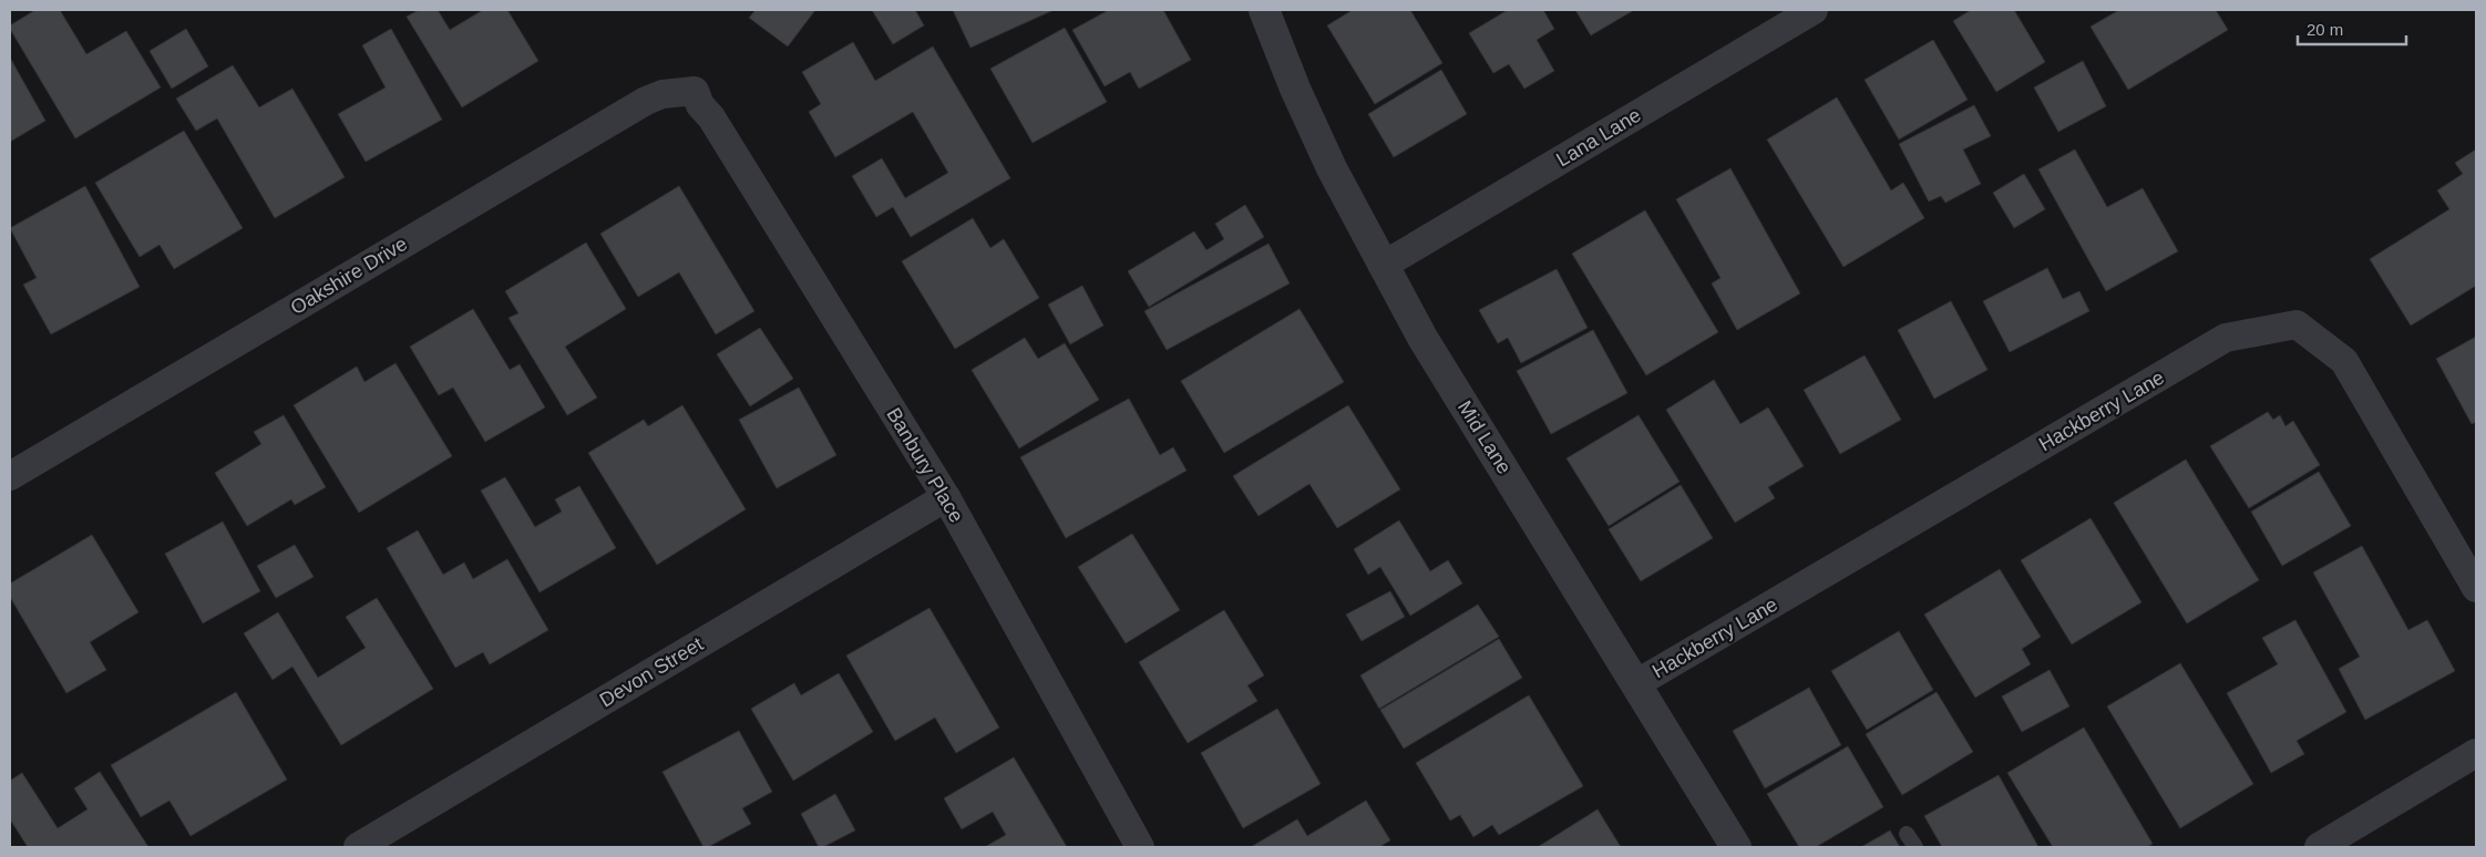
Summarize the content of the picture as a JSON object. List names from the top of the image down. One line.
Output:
{"streets":{"street":["Lana Lane","Oakshire Drive","Hackberry Lane","Mid Lane","Banbury Place","Devon Street"]},"crossings":[["Lana Lane","Mid Lane"],["Oakshire Drive","Banbury Place"],["Hackberry Lane","Mid Lane"],["Banbury Place","Devon Street"]],"scale_bar":"20 m"}
